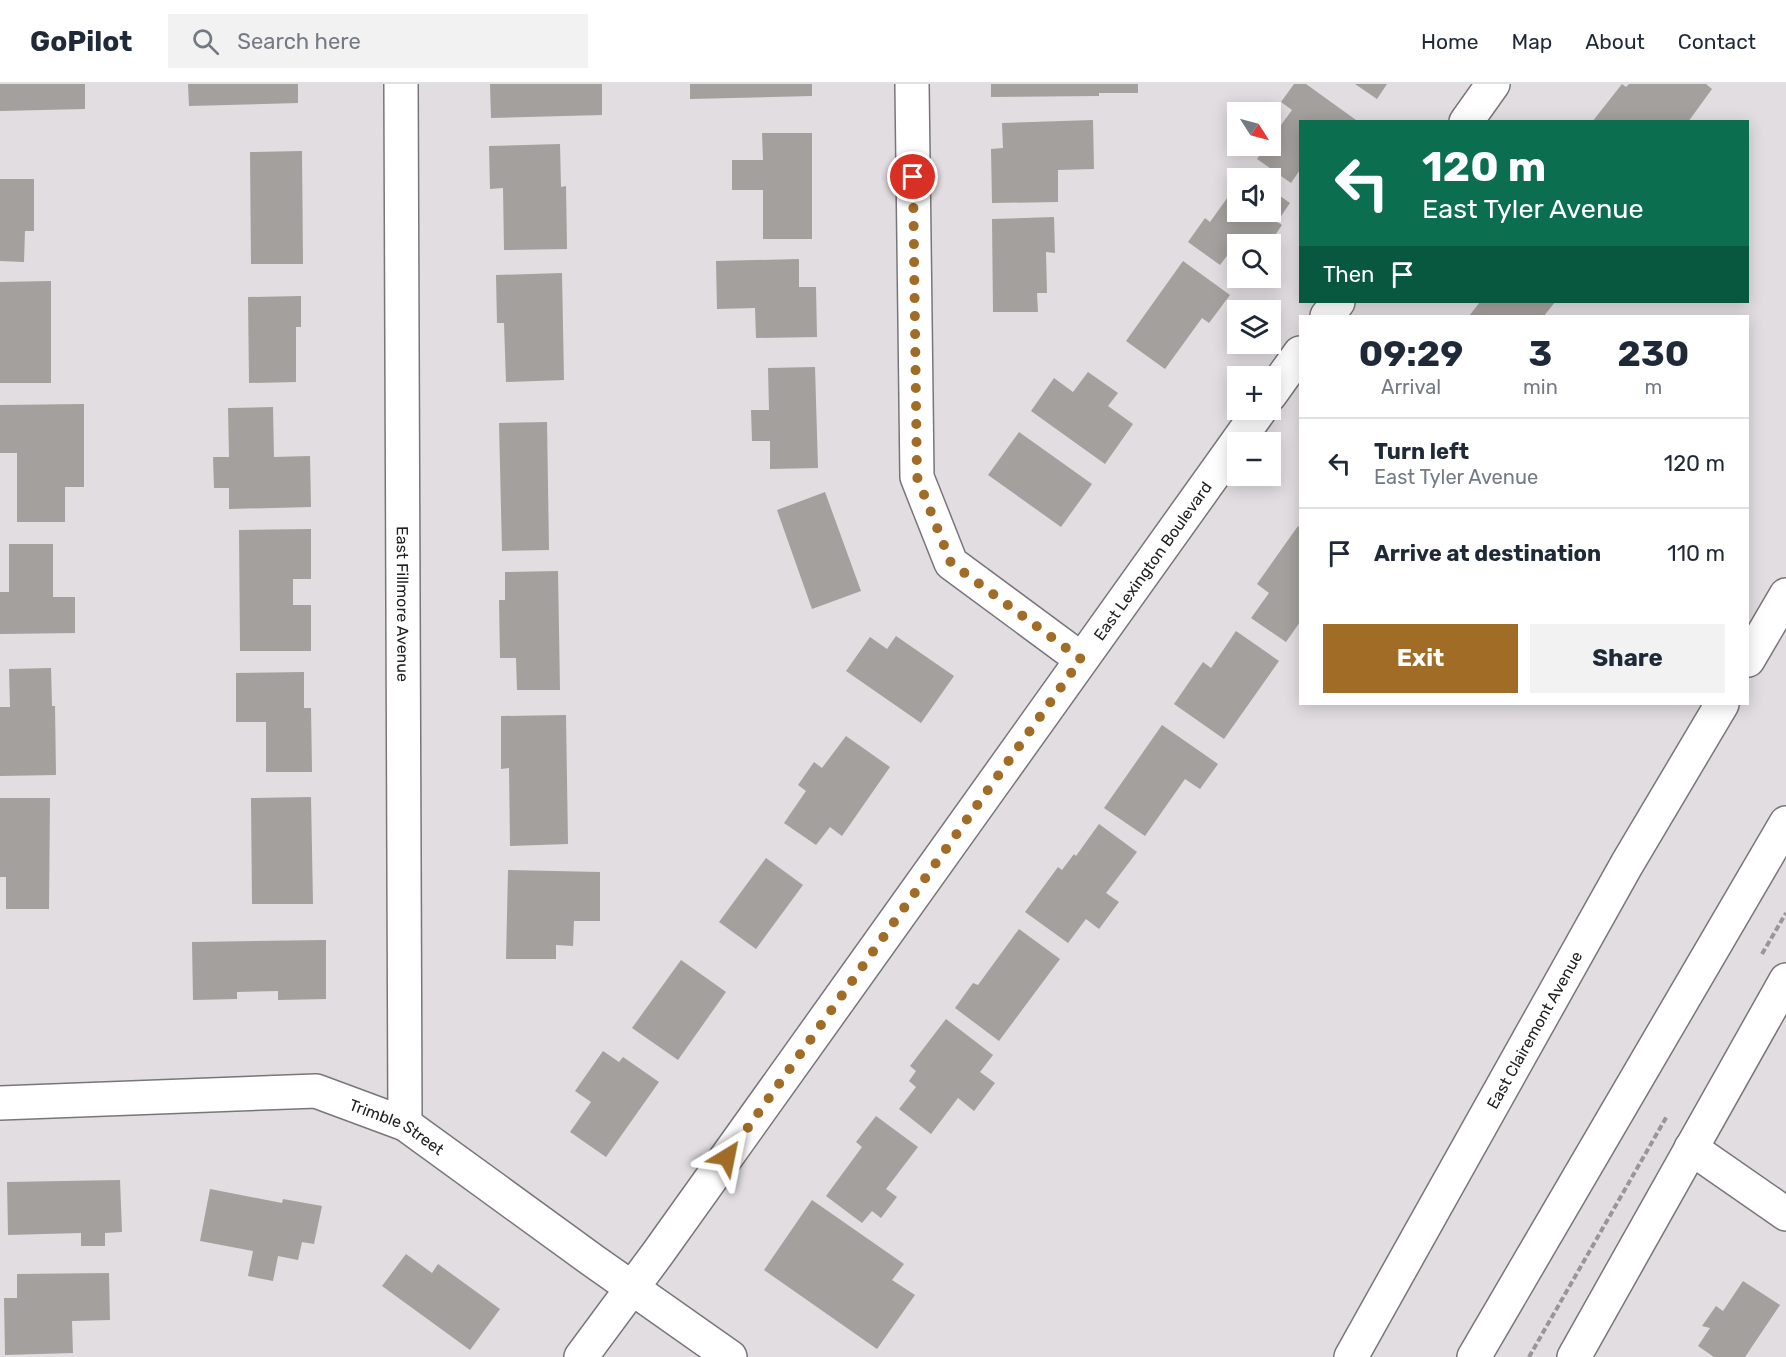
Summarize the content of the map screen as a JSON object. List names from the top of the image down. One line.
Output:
{"streets":{"street":["East Lexington Boulevard","East Fillmore Avenue","East Clairemont Avenue","Trimble Street"]},"crossings":[["East Lexington Boulevard","Trimble Street"],["East Fillmore Avenue","Trimble Street"]],"north":"bottom right","page":{"header":"GoPilot","search":"Search here","nav":["Home","Map","About","Contact"],"map_buttons":["+","−"],"turn":["120 m","East Tyler Avenue"],"then":"Then","eta":["09:29","Arrival","3","min","230","m"],"list":[{"name":"Turn left","note":"East Tyler Avenue","value":"120 m"},{"name":"Arrive at destination","value":"110 m"}],"buttons":["Exit","Share"]}}
